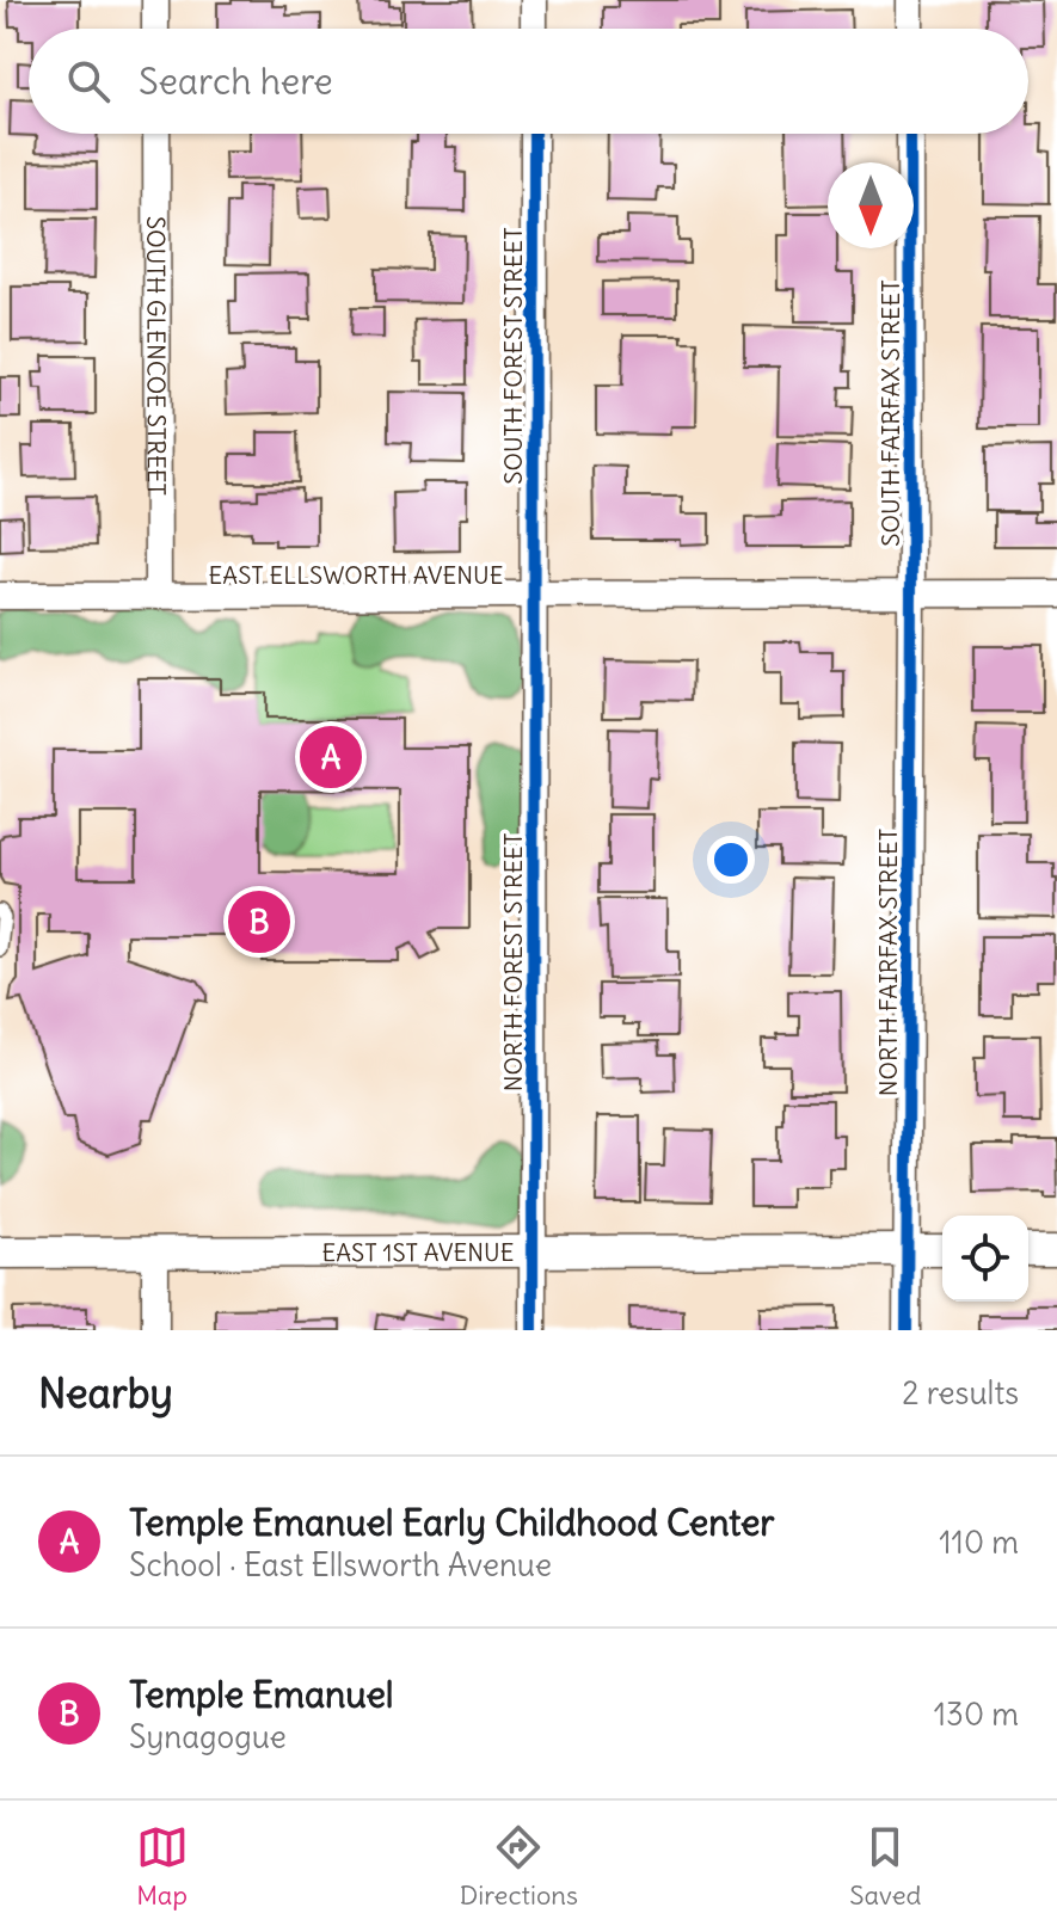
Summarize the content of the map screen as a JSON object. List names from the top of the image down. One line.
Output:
{"streets":{"street":["SOUTH FOREST STREET","SOUTH GLENCOE STREET","SOUTH FAIRFAX STREET","EAST ELLSWORTH AVENUE","NORTH FOREST STREET","NORTH FAIRFAX STREET","EAST 1ST AVENUE"]},"crossings":[["SOUTH FOREST STREET","EAST ELLSWORTH AVENUE"],["SOUTH FOREST STREET","NORTH FOREST STREET"],["SOUTH GLENCOE STREET","EAST ELLSWORTH AVENUE"],["SOUTH FAIRFAX STREET","EAST ELLSWORTH AVENUE"],["SOUTH FAIRFAX STREET","NORTH FAIRFAX STREET"],["EAST ELLSWORTH AVENUE","NORTH FOREST STREET"],["EAST ELLSWORTH AVENUE","NORTH FAIRFAX STREET"],["NORTH FOREST STREET","EAST 1ST AVENUE"],["NORTH FAIRFAX STREET","EAST 1ST AVENUE"]],"north":"bottom","page":{"search":"Search here","pins":["A","B"],"heading":["Nearby","2 results"],"list":[{"mark":"A","name":"Temple Emanuel Early Childhood Center","note":"School · East Ellsworth Avenue","value":"110 m"},{"mark":"B","name":"Temple Emanuel","note":"Synagogue","value":"130 m"}],"nav":["Map","Directions","Saved"]}}
